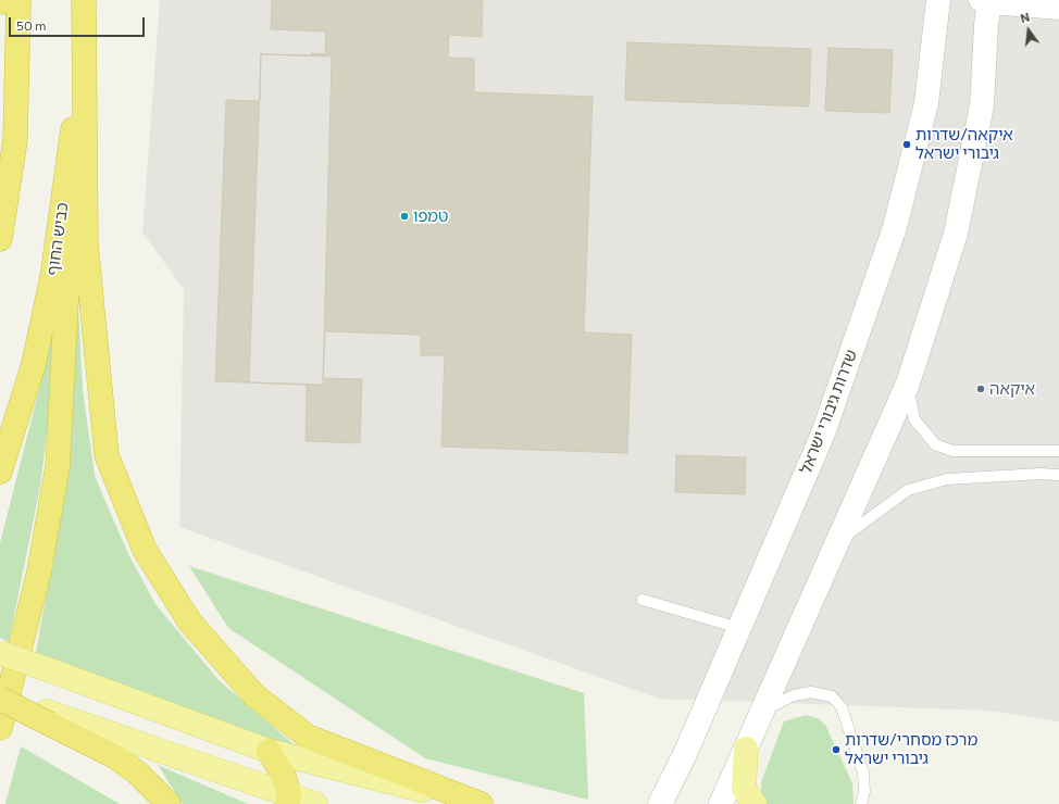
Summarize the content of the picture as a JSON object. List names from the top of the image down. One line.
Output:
{"streets":{"highway":["כביש החוף"],"street":["שדרות גיבורי ישראל"]},"places":["איקאה/שדרות גיבורי ישראל","טמפו","איקאה","מרכז מסחרי/שדרות גיבורי ישראל"],"scale_bar":"50 m","north":"top"}
